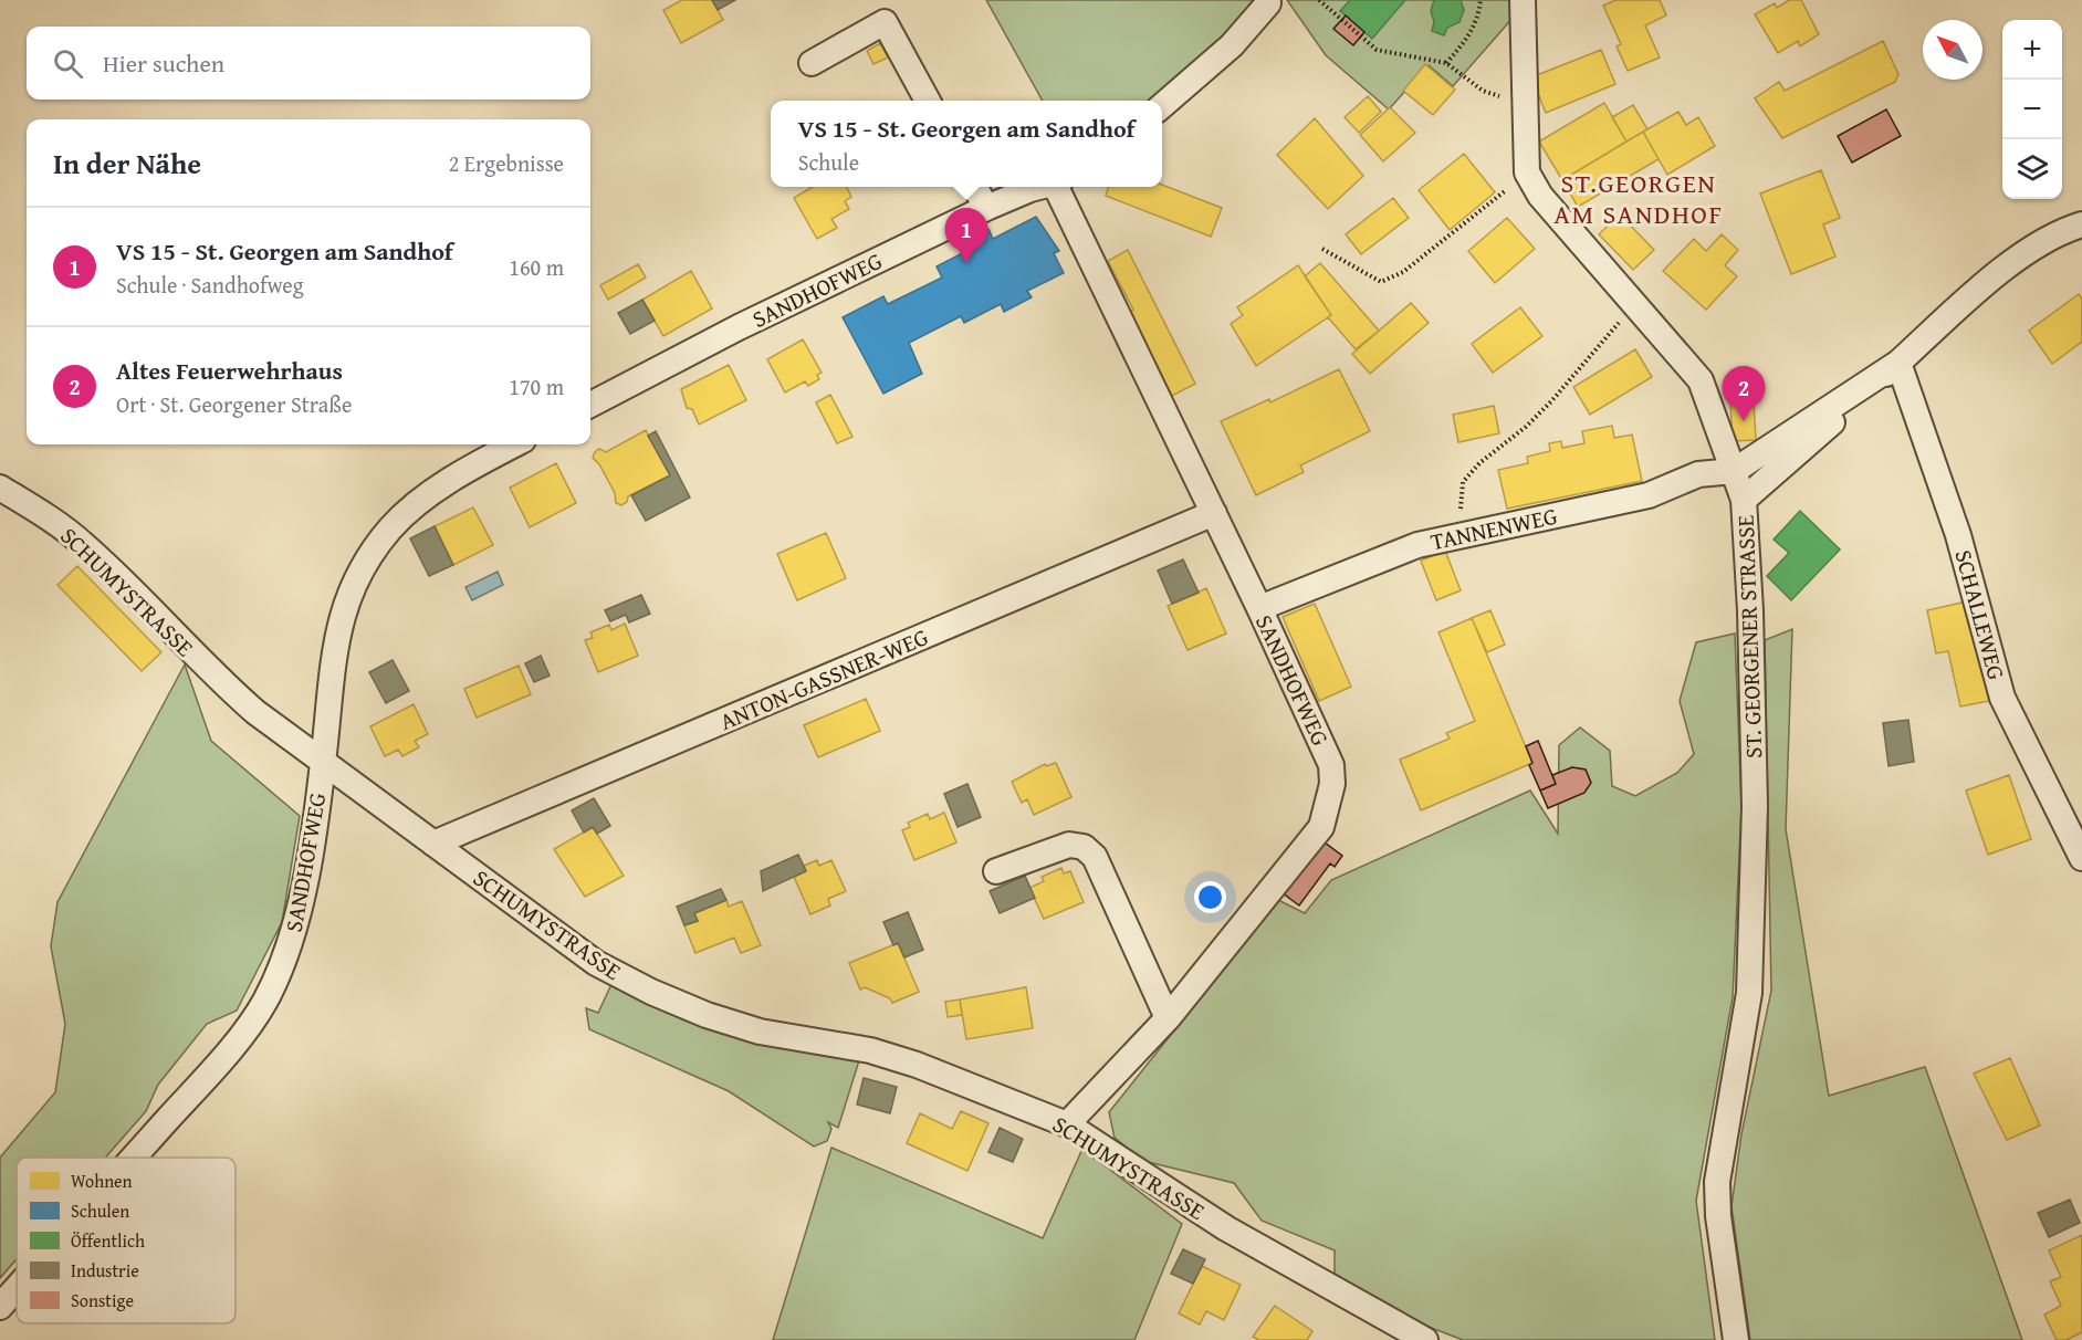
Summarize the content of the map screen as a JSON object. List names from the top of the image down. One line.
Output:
{"streets":{"street":["SANDHOFWEG","TANNENWEG","SCHUMYSTRASSE","SCHALLEWEG","ST. GEORGENER STRASSE","ANTON-GASSNER-WEG"]},"crossings":[["SANDHOFWEG","TANNENWEG"],["SANDHOFWEG","SCHUMYSTRASSE"],["SANDHOFWEG","ANTON-GASSNER-WEG"],["TANNENWEG","ST. GEORGENER STRASSE"],["SCHUMYSTRASSE","ANTON-GASSNER-WEG"]],"districts":["ST.GEORGEN AM SANDHOF"],"legend":["Wohnen","Schulen","Öffentlich","Industrie","Sonstige"],"north":"top left","page":{"map_buttons":["+","−"],"search":"Hier suchen","popup":["VS 15 - St. Georgen am Sandhof","Schule"],"heading":["In der Nähe","2 Ergebnisse"],"list":[{"mark":"1","name":"VS 15 - St. Georgen am Sandhof","note":"Schule · Sandhofweg","value":"160 m"},{"mark":"2","name":"Altes Feuerwehrhaus","note":"Ort · St. Georgener Straße","value":"170 m"}],"pins":["1","2"]}}
